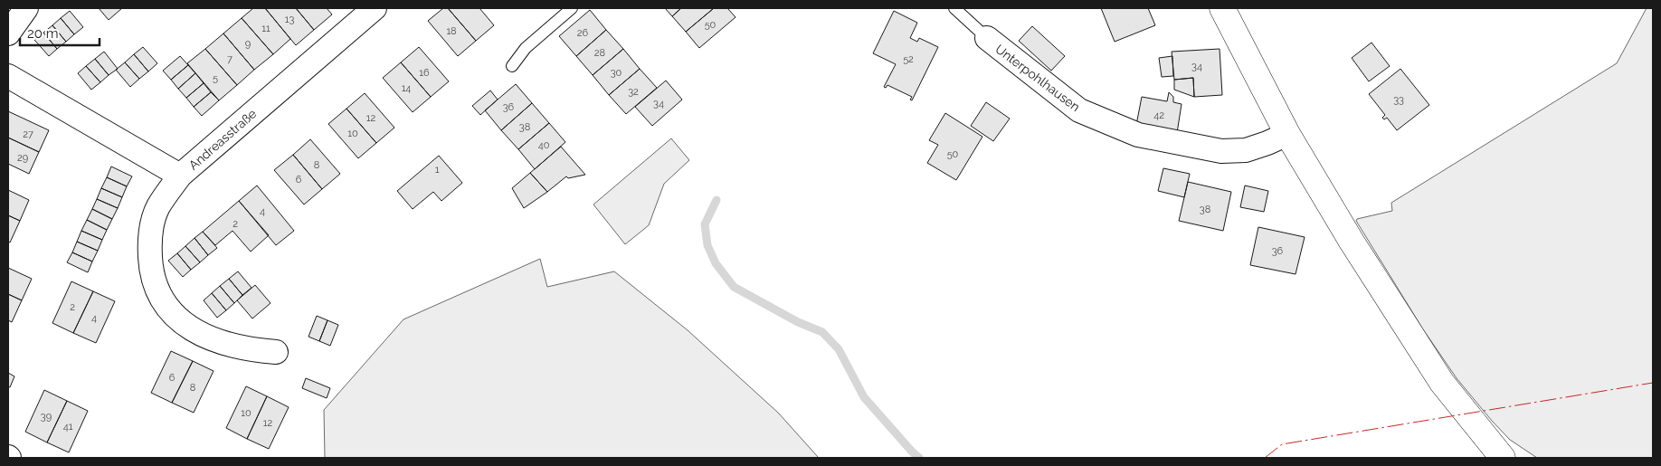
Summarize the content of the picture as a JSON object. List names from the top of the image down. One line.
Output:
{"streets":{"street":["Unterpohlhausen","Andreasstraße"]},"house_numbers":["13","50","11","18","26","9","28","7","52","34","16","30","5","14","32","33","34","36","42","12","38","10","27","40","50","29","8","1","6","38","4","2","36","2","4","6","8","10","39","12","41"],"scale_bar":"20 m"}
